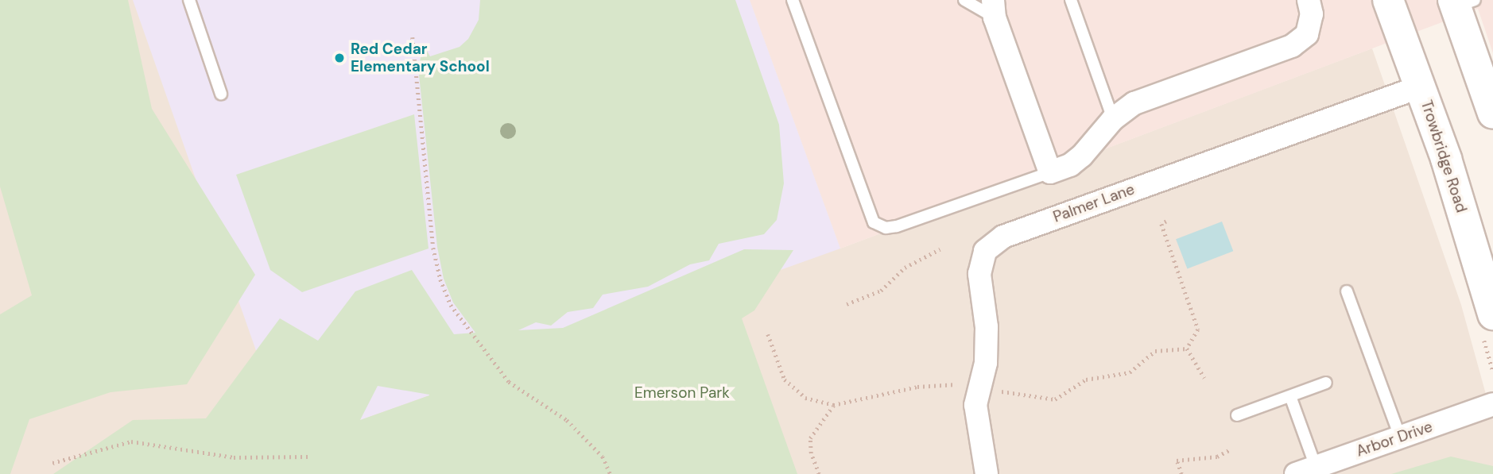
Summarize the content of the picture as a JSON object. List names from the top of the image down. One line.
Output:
{"streets":{"street":["Trowbridge Road","Palmer Lane","Arbor Drive"]},"crossings":[["Trowbridge Road","Palmer Lane"]],"parks":["Emerson Park"],"places":["Red Cedar Elementary School"]}
